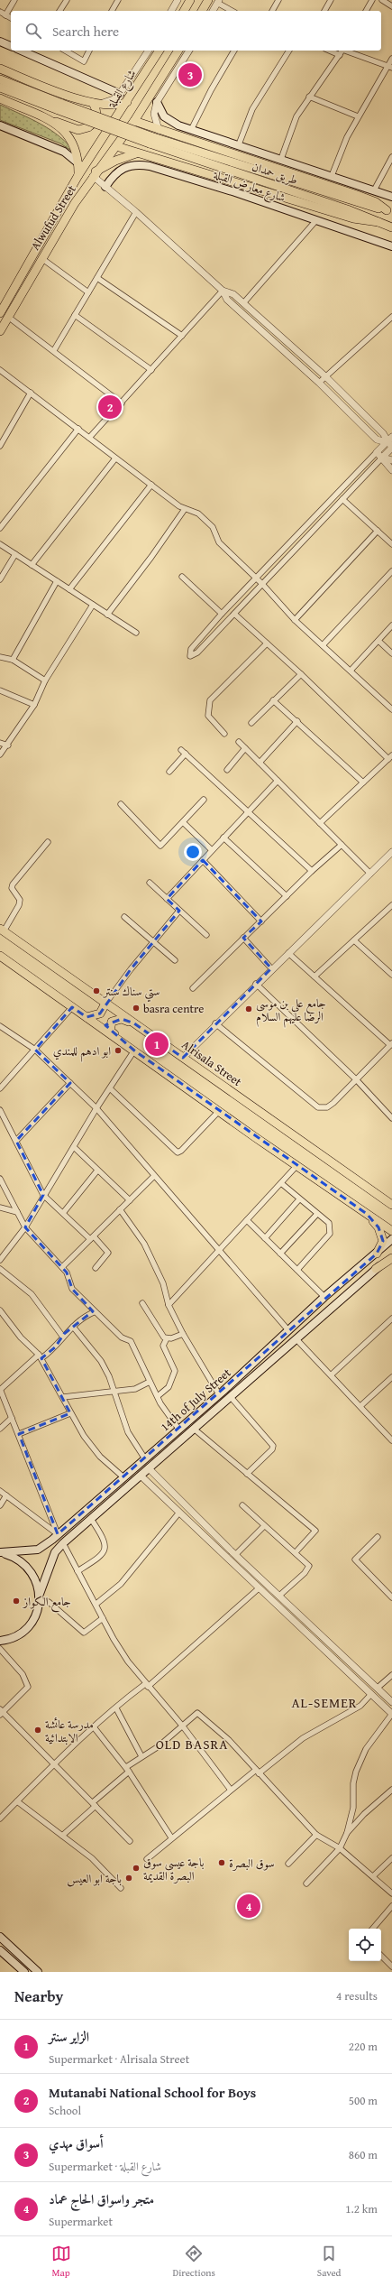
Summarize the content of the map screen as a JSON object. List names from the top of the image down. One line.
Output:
{"streets":{"main road":["شارع القبلة","طريق حمدان","شارع معارض القبلة","Alwufud Street","Alrisala Street","14th of July Street"]},"crossings":[["شارع القبلة","Alwufud Street"]],"districts":["AL-SEMER","OLD BASRA"],"places":["ستي سناك سنتر","basra centre","جامع علي بن موسى الرضا عليهم السلام","ابو ادهم للمندي","جامع الكواز","مدرسة عائشة الابتدائية","سوق البصرة","باجة عيسى سوق البصرة القديمة","باجة ابو العيس"],"page":{"search":"Search here","pins":["3","2","1","4"],"heading":["Nearby","4 results"],"list":[{"mark":"1","name":"الزاير سنتر","note":"Supermarket · Alrisala Street","value":"220 m"},{"mark":"2","name":"Mutanabi National School for Boys","note":"School","value":"500 m"},{"mark":"3","name":"أسواق مهدي","note":"Supermarket · شارع القبلة","value":"860 m"},{"mark":"4","name":"متجر واسواق الحاج عماد","note":"Supermarket","value":"1.2 km"}],"nav":["Map","Directions","Saved"]}}
